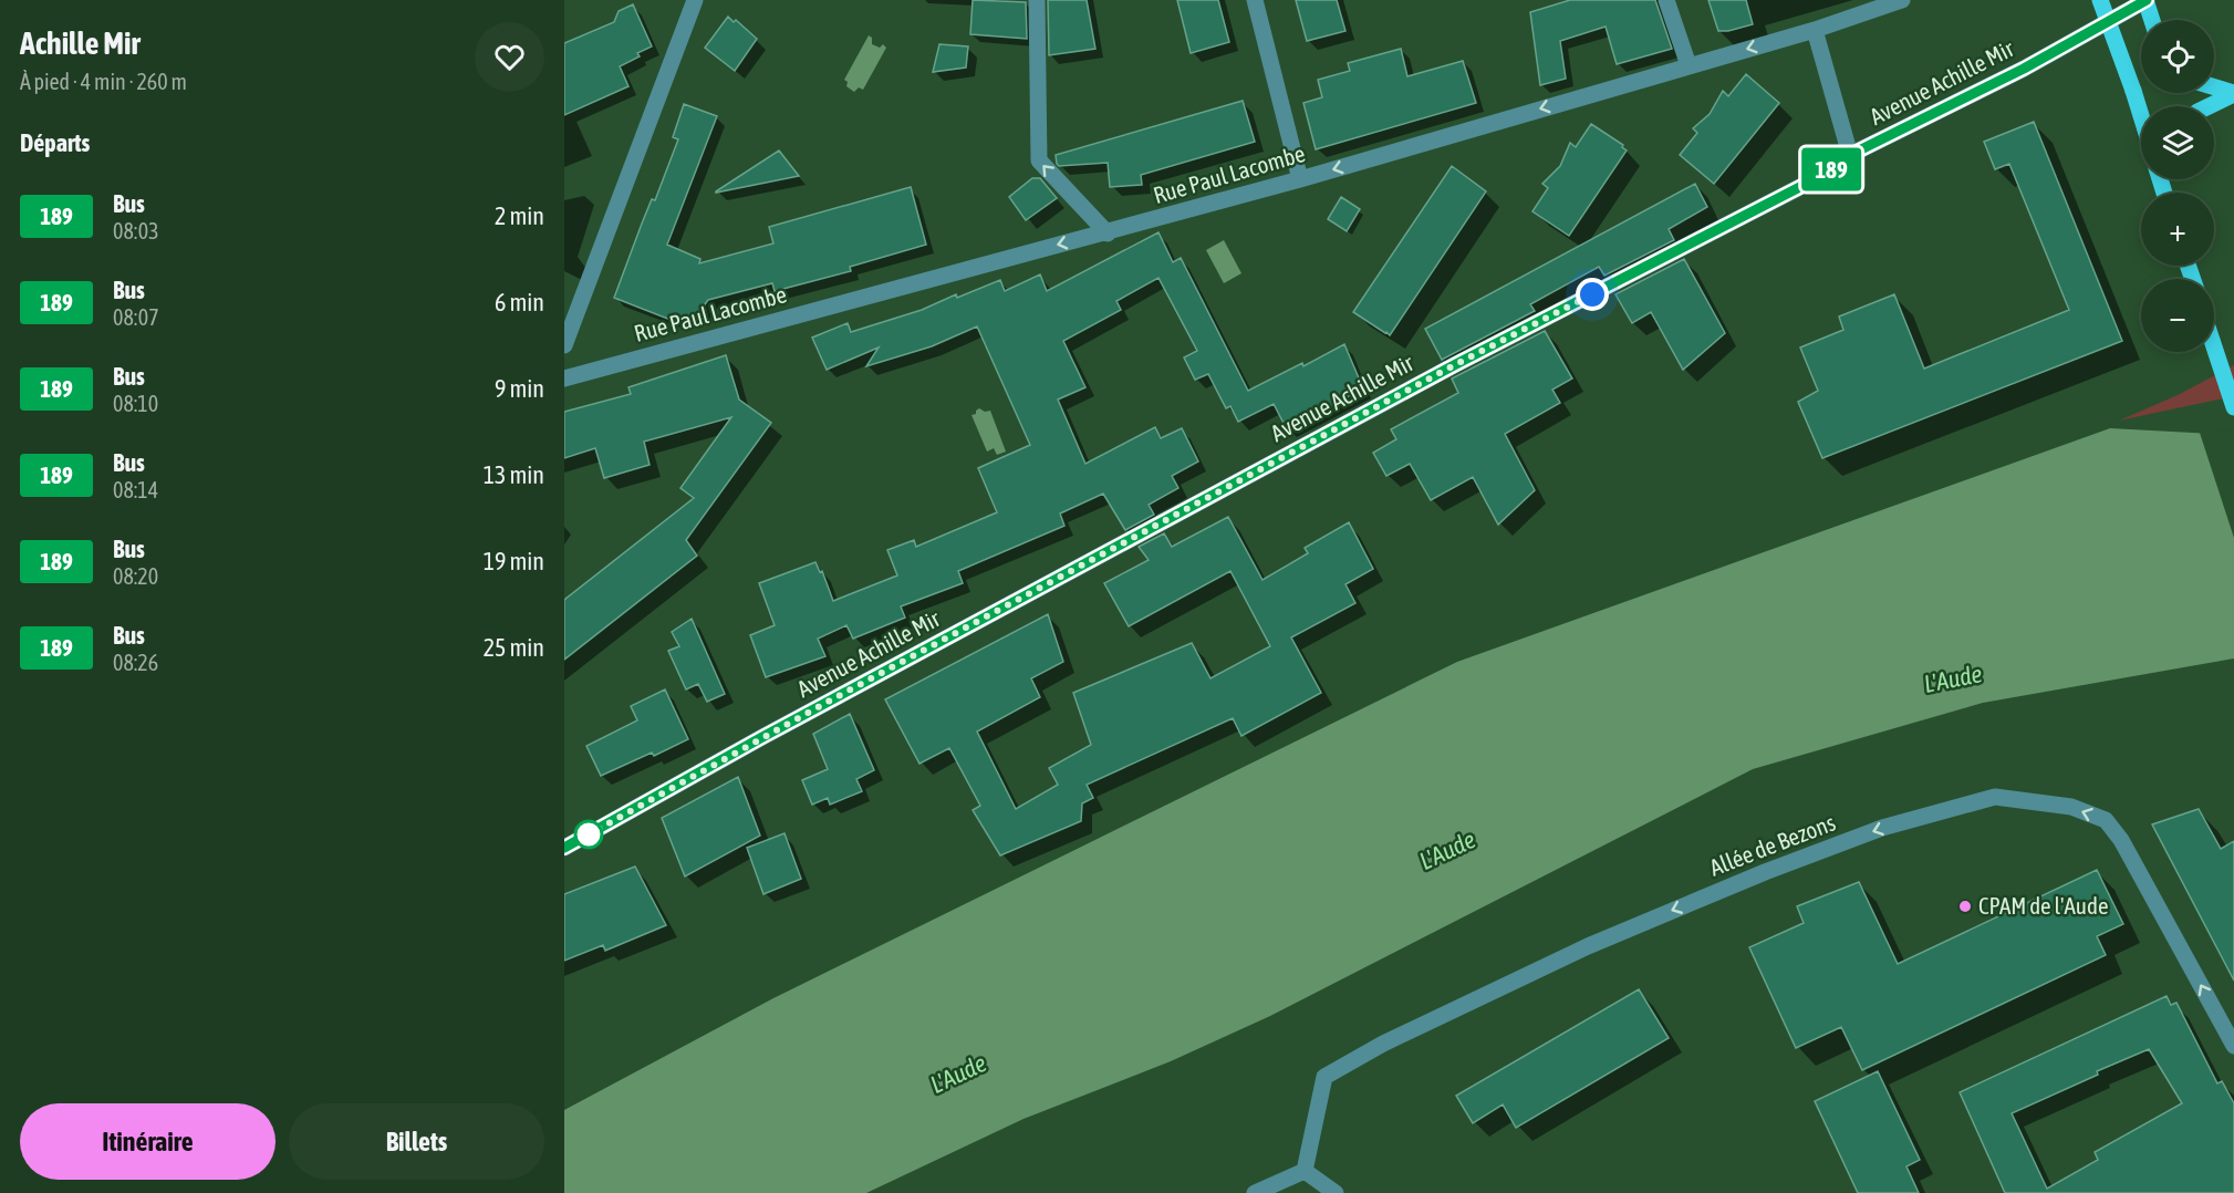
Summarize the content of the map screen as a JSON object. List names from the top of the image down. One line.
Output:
{"streets":{"street":["Avenue Achille Mir","Rue Paul Lacombe","Allée de Bezons"]},"one_way":["Rue Paul Lacombe"],"water":["L'Aude"],"places":["CPAM de l'Aude"],"lines":["bus line 189"],"page":{"heading":[["Achille Mir","À pied · 4 min · 260 m"],"Départs"],"on_map":"189","map_buttons":["+","−"],"list":[{"mark":"189","name":"Bus","note":"08:03","value":"2 min"},{"mark":"189","name":"Bus","note":"08:07","value":"6 min"},{"mark":"189","name":"Bus","note":"08:10","value":"9 min"},{"mark":"189","name":"Bus","note":"08:14","value":"13 min"},{"mark":"189","name":"Bus","note":"08:20","value":"19 min"},{"mark":"189","name":"Bus","note":"08:26","value":"25 min"}],"buttons":["Itinéraire","Billets"]}}
